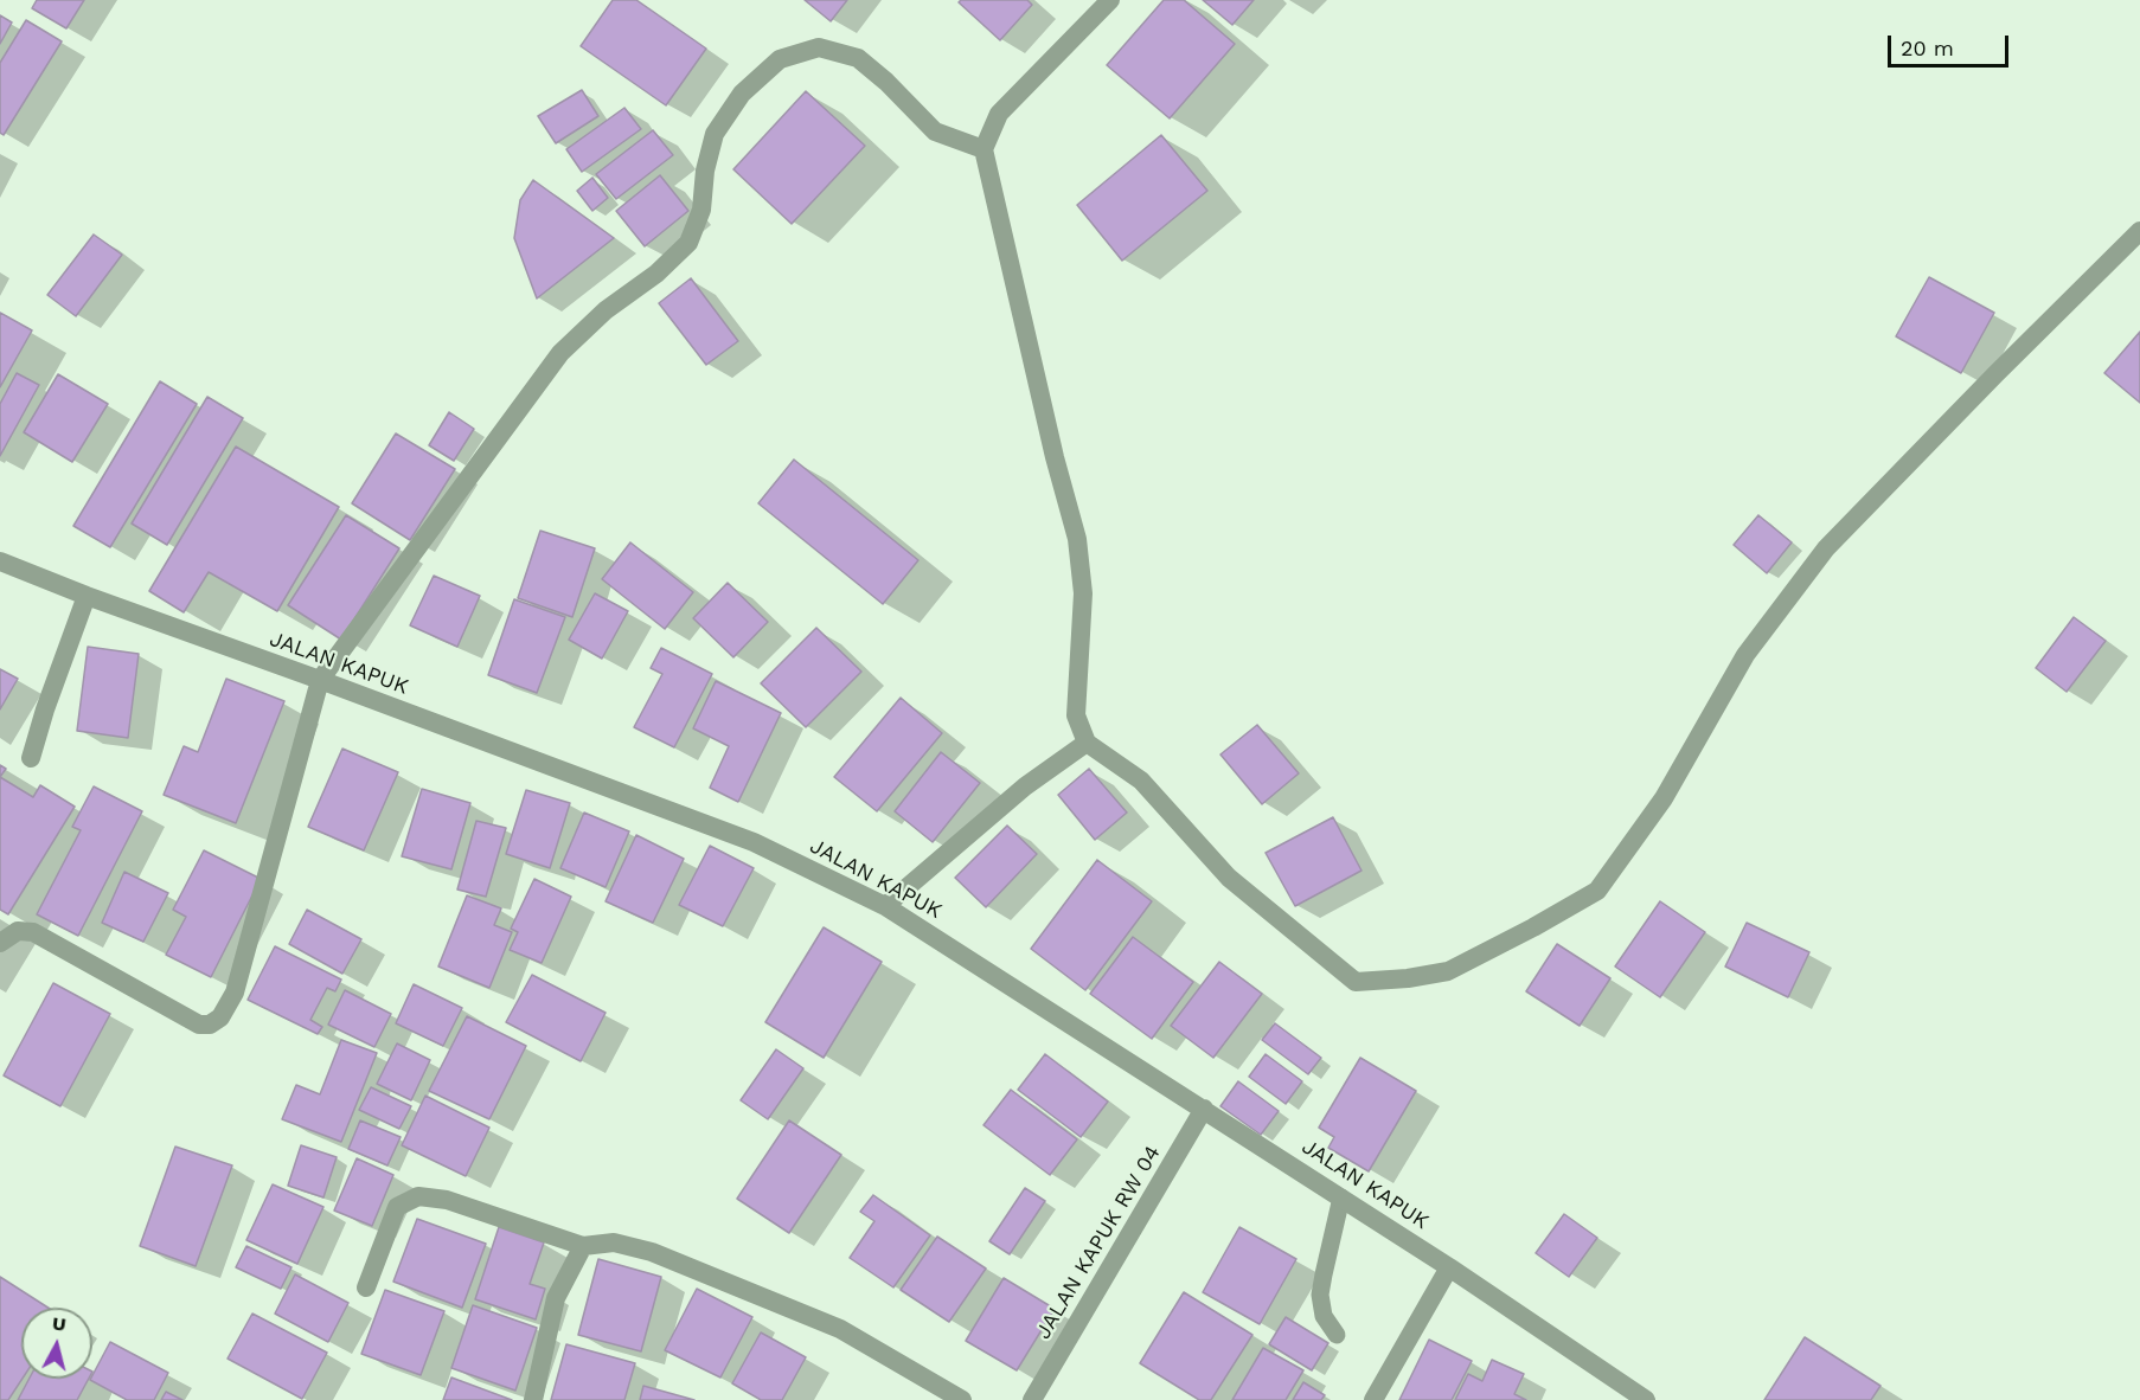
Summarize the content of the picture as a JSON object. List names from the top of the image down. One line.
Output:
{"streets":{"street":["JALAN KAPUK","JALAN KAPUK RW 04"]},"crossings":[["JALAN KAPUK","JALAN KAPUK RW 04"]],"scale_bar":"20 m","north":"top"}
